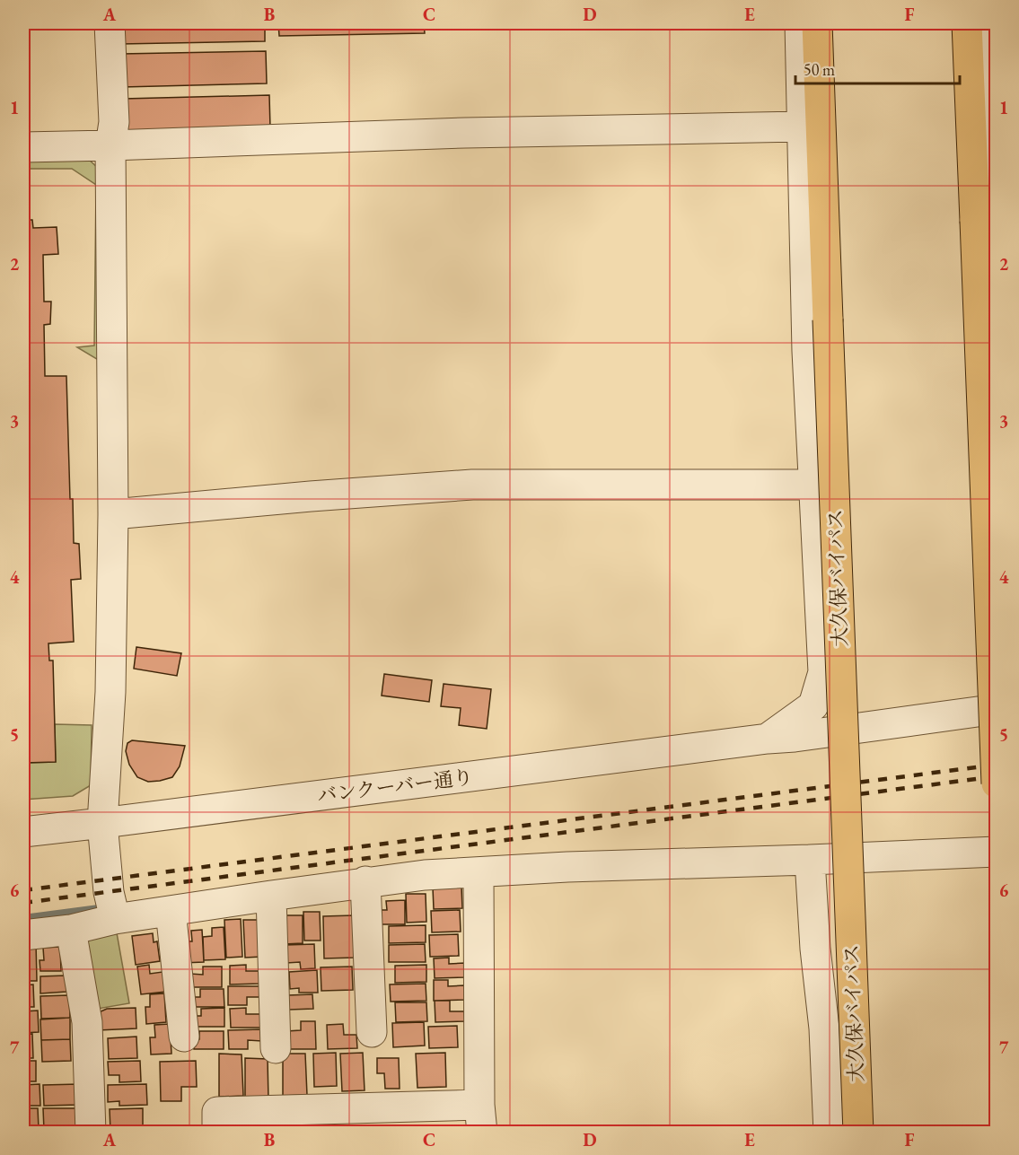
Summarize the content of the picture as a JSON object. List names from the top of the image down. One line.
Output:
{"streets":{"highway":["大久保バイパス"],"street":["バンクーバー通り"]},"scale_bar":"50 m","grid":{"columns":["A","B","C","D","E","F"],"rows":["1","2","3","4","5","6","7"]}}
